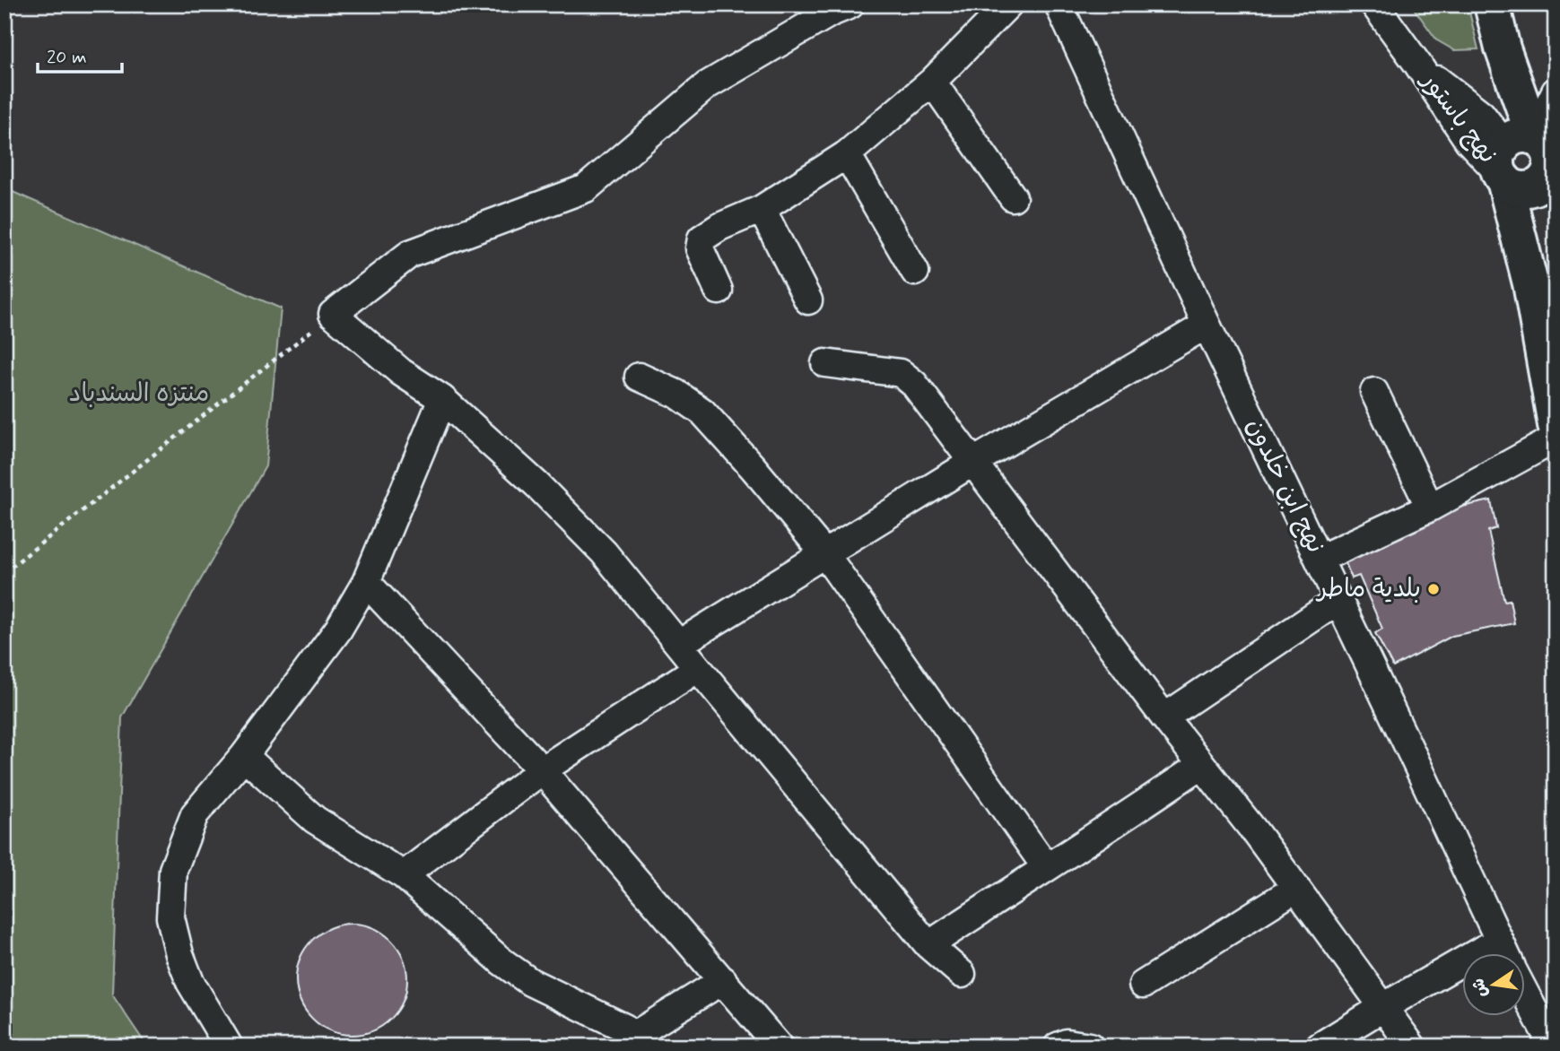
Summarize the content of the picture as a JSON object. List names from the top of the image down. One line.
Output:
{"streets":{"street":["نهج باستور","نهج ابن خلدون"]},"parks":["منتزه السندباد"],"places":["بلدية ماطر"],"scale_bar":"20 m","north":"left"}
